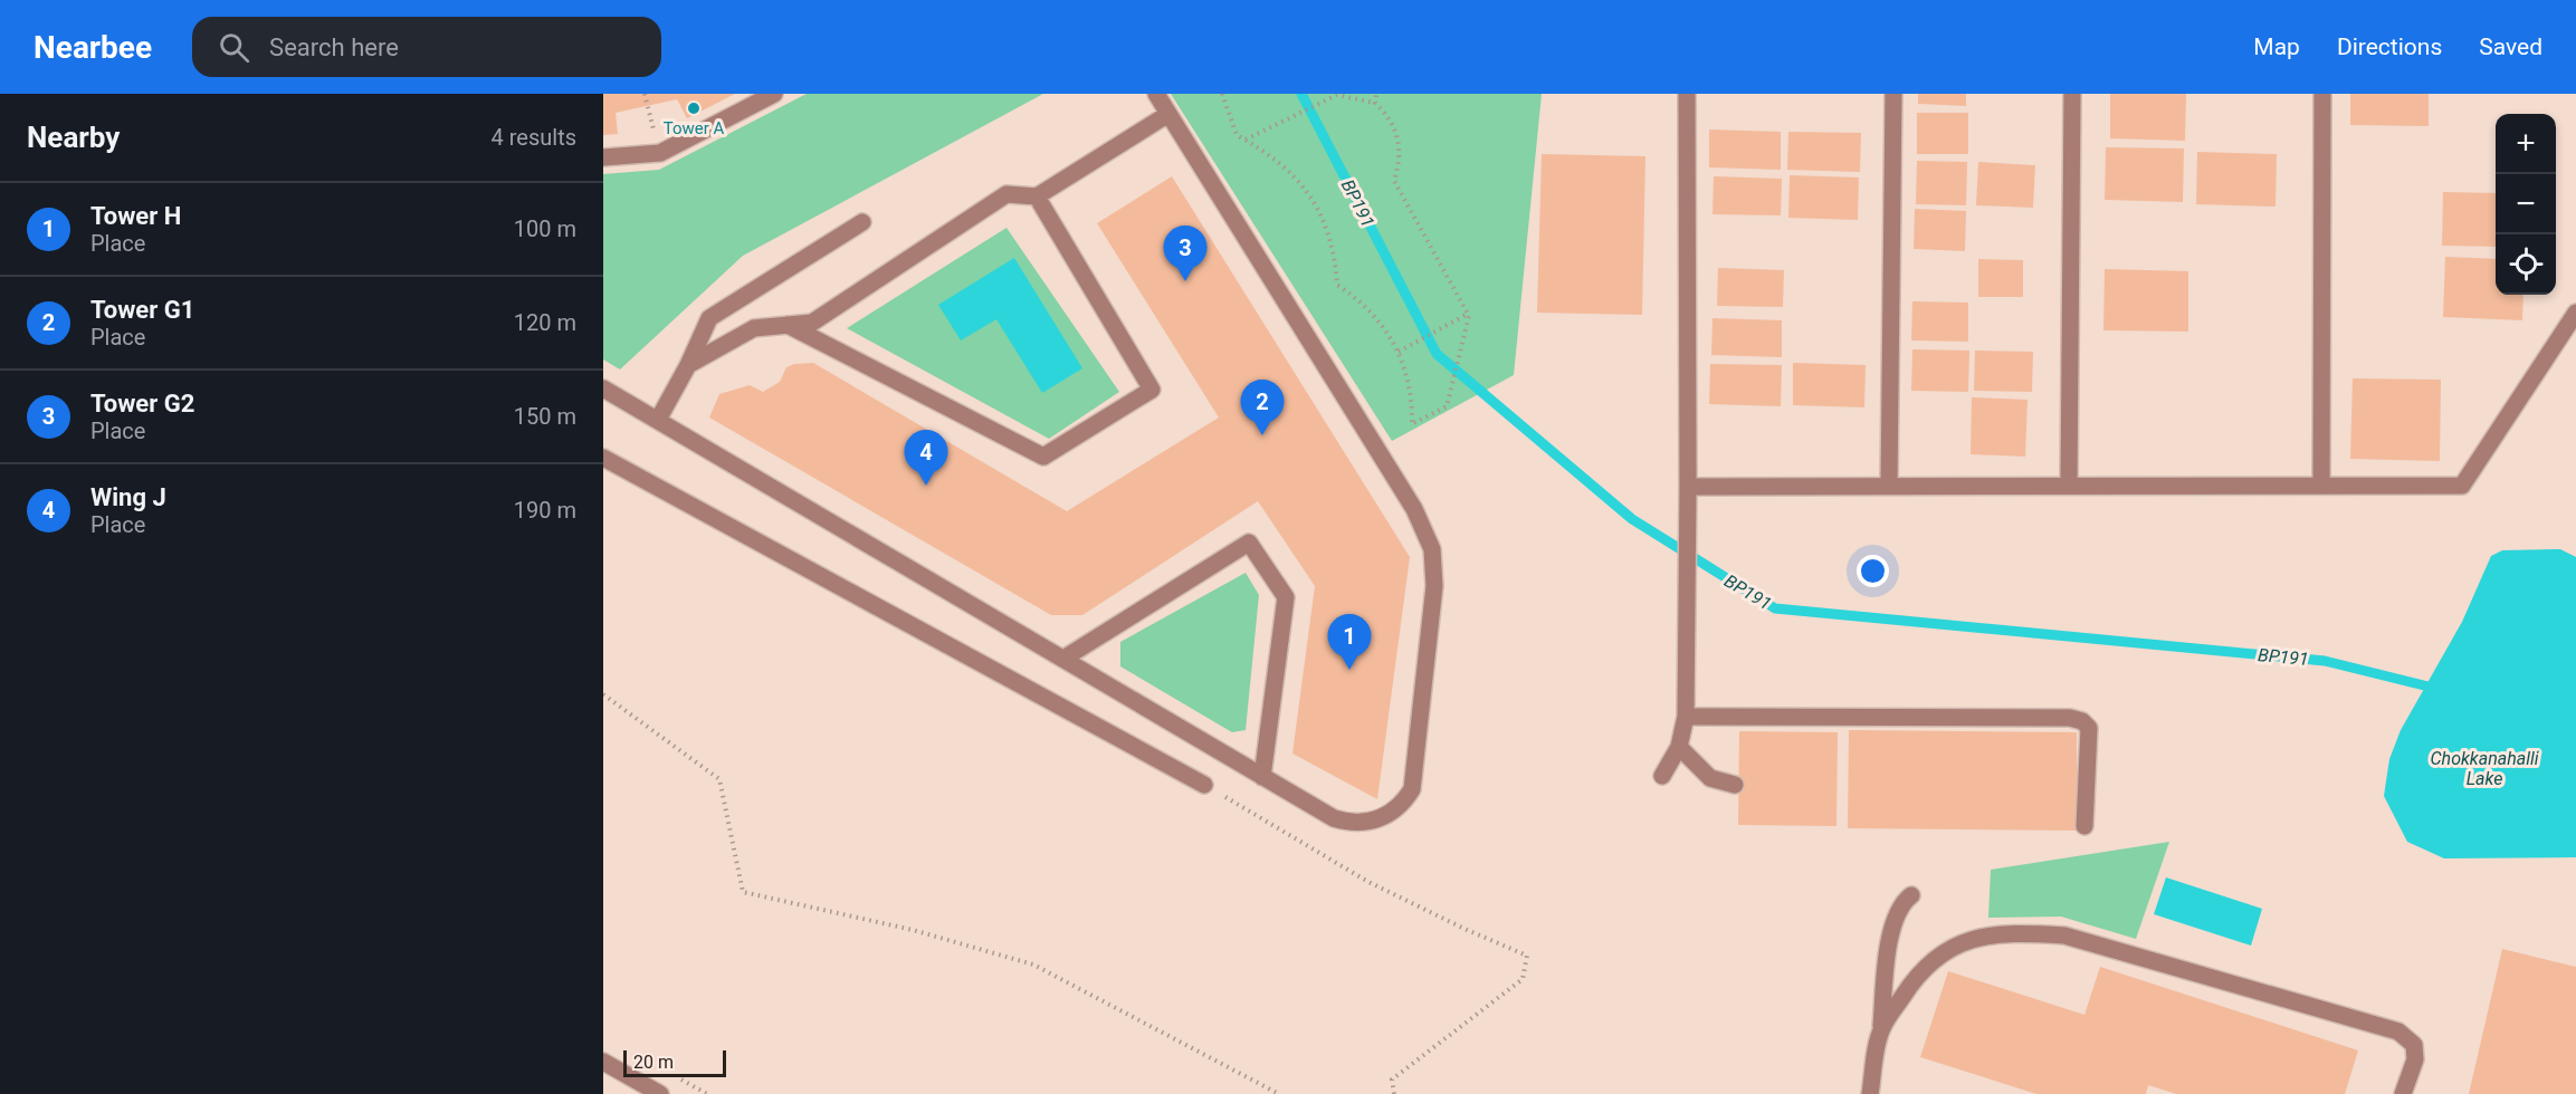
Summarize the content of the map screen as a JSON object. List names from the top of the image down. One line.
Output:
{"water":["BP191","Chokkanahalli Lake"],"places":["Tower A"],"scale_bar":"20 m","page":{"header":"Nearbee","search":"Search here","nav":["Map","Directions","Saved"],"heading":["Nearby","4 results"],"map_buttons":["+","−"],"list":[{"mark":"1","name":"Tower H","note":"Place","value":"100 m"},{"mark":"2","name":"Tower G1","note":"Place","value":"120 m"},{"mark":"3","name":"Tower G2","note":"Place","value":"150 m"},{"mark":"4","name":"Wing J","note":"Place","value":"190 m"}],"pins":["3","2","4","1"],"scale":"20 m"}}
